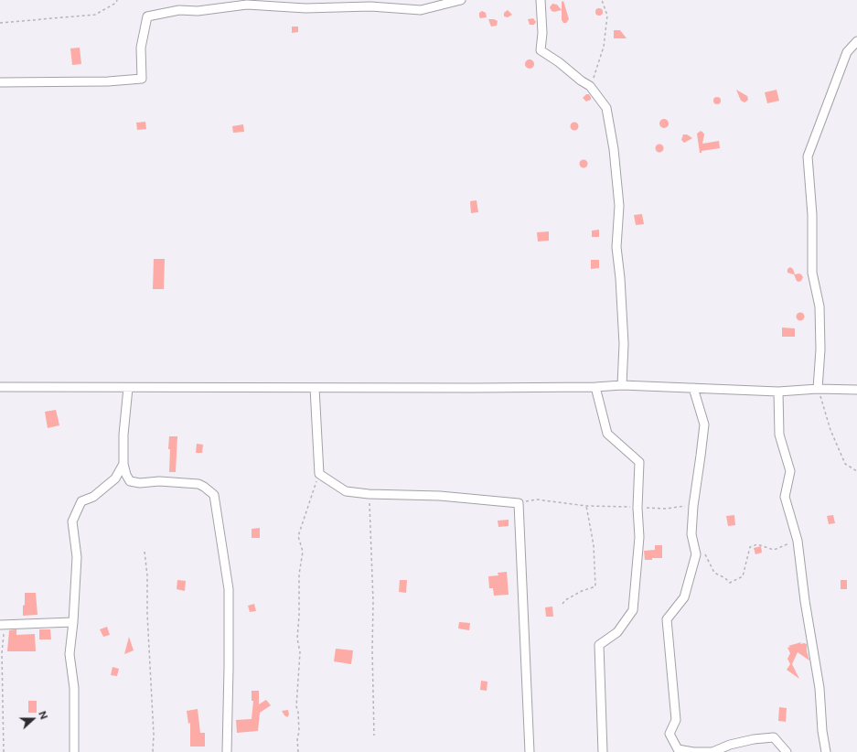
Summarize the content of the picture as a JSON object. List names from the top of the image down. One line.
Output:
{"north":"right"}
